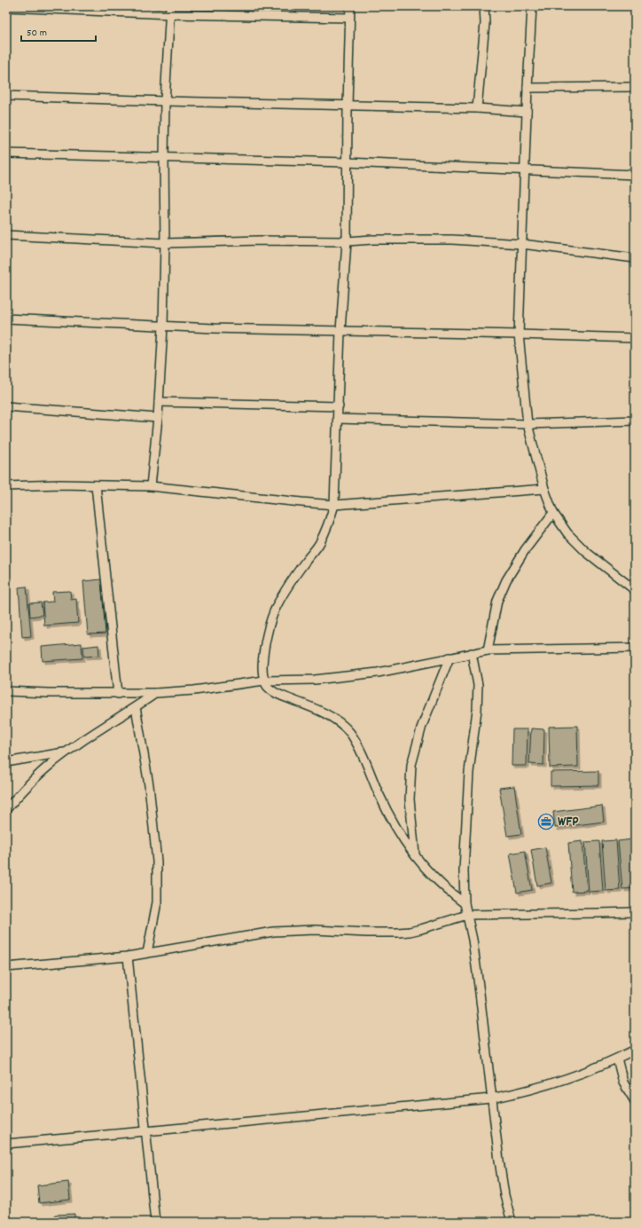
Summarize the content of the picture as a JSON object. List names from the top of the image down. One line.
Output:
{"places":{"office":["WFP"]},"scale_bar":"50 m"}
